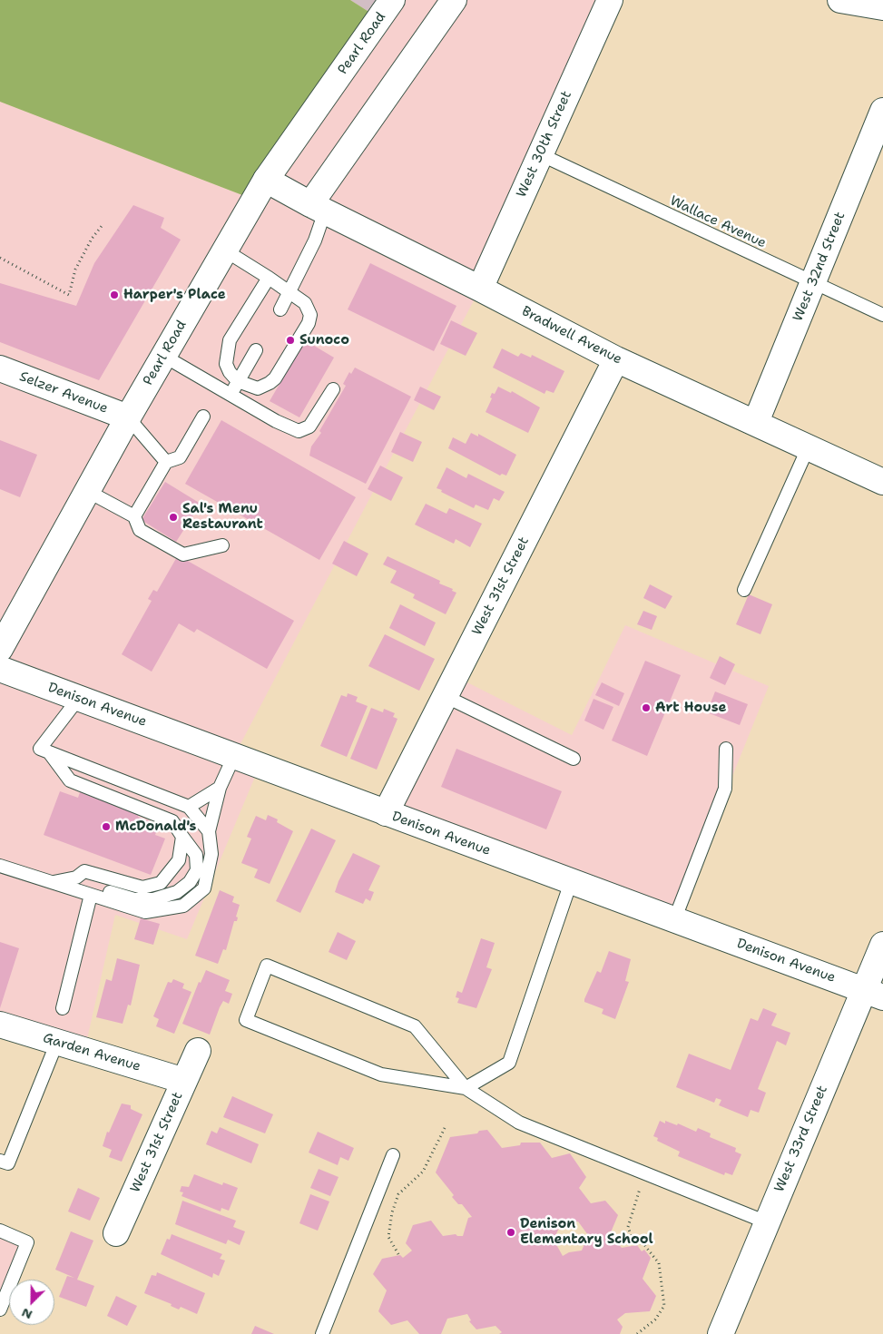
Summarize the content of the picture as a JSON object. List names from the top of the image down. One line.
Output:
{"streets":{"street":["Pearl Road","West 30th Street","West 32nd Street","Bradwell Avenue","Selzer Avenue","West 31st Street","Denison Avenue","Garden Avenue","West 33rd Street"],"lane":["Wallace Avenue"]},"crossings":[["Pearl Road","Bradwell Avenue"],["Pearl Road","Selzer Avenue"],["West 30th Street","Wallace Avenue"],["West 30th Street","Bradwell Avenue"],["Wallace Avenue","West 32nd Street"],["West 32nd Street","Bradwell Avenue"],["Bradwell Avenue","West 31st Street"],["West 31st Street","Denison Avenue"],["West 31st Street","Garden Avenue"],["Denison Avenue","West 33rd Street"]],"places":["Harper's Place","Sunoco","Sal's Menu Restaurant","Art House","McDonald's","Denison Elementary School"],"north":"bottom left"}
